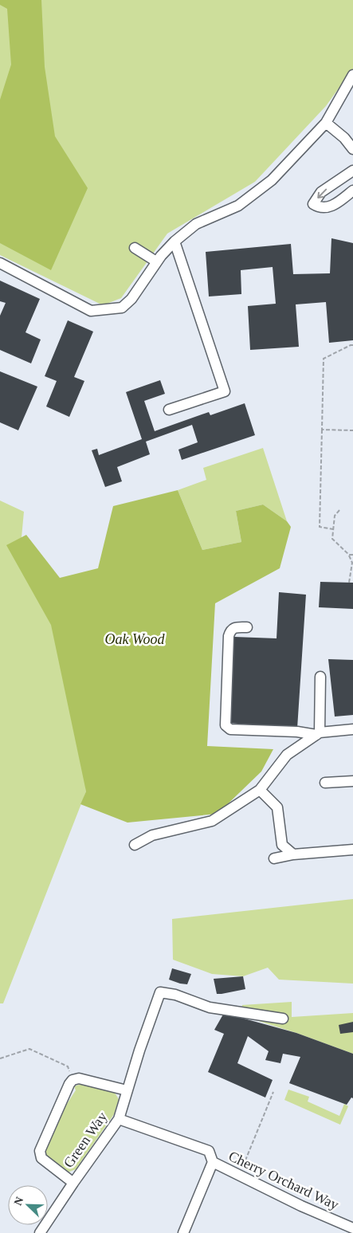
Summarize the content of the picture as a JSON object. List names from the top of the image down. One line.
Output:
{"streets":{"street":["Green Way","Cherry Orchard Way"]},"crossings":[["Green Way","Cherry Orchard Way"]],"parks":["Oak Wood"],"north":"top left"}
